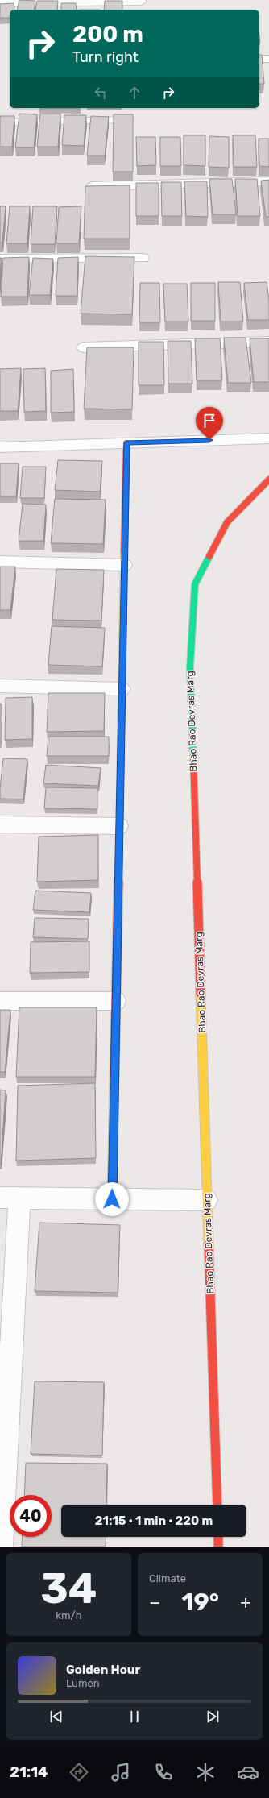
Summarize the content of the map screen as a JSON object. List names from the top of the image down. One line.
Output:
{"streets":{"street":["Bhao Rao Devras Marg"]},"page":{"turn":["200 m","Turn right"],"limit":"40","trip":"21:15 · 1 min · 220 m","tile":[["34","km/h"],"Climate"],"heat":["−","19°","+"],"song":["Golden Hour","Lumen"],"tabs":"21:14"}}
